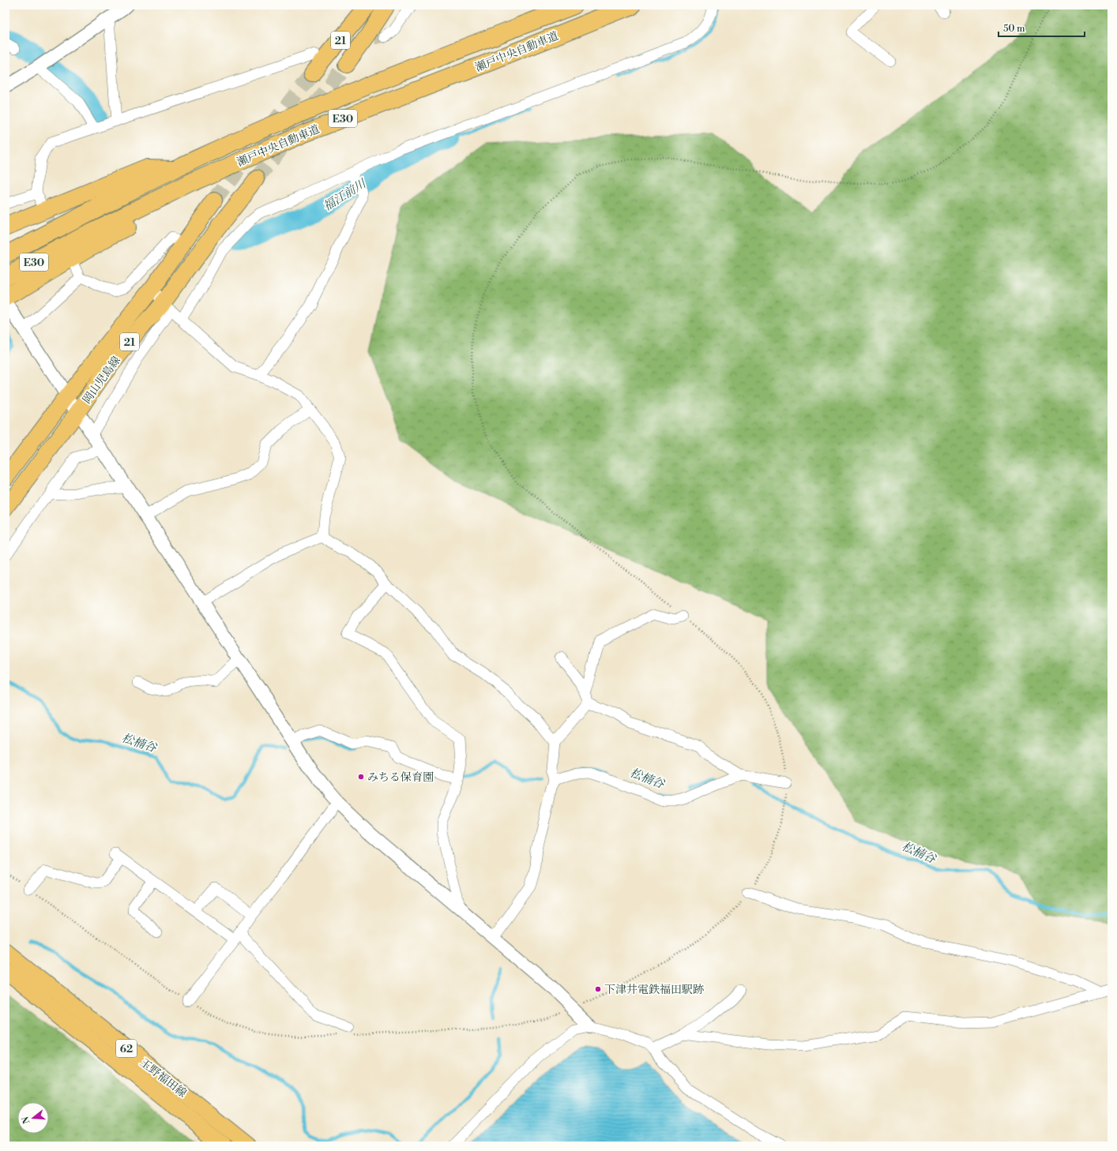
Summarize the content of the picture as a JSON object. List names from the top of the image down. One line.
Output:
{"streets":{"highway":["瀬戸中央自動車道","E30"],"main road":["21","岡山児島線","62","玉野福田線"]},"crossings":[["瀬戸中央自動車道","E30"]],"water":["福江前川","松楠谷"],"places":["みちる保育園","下津井電鉄福田駅跡"],"scale_bar":"50 m","north":"left"}
